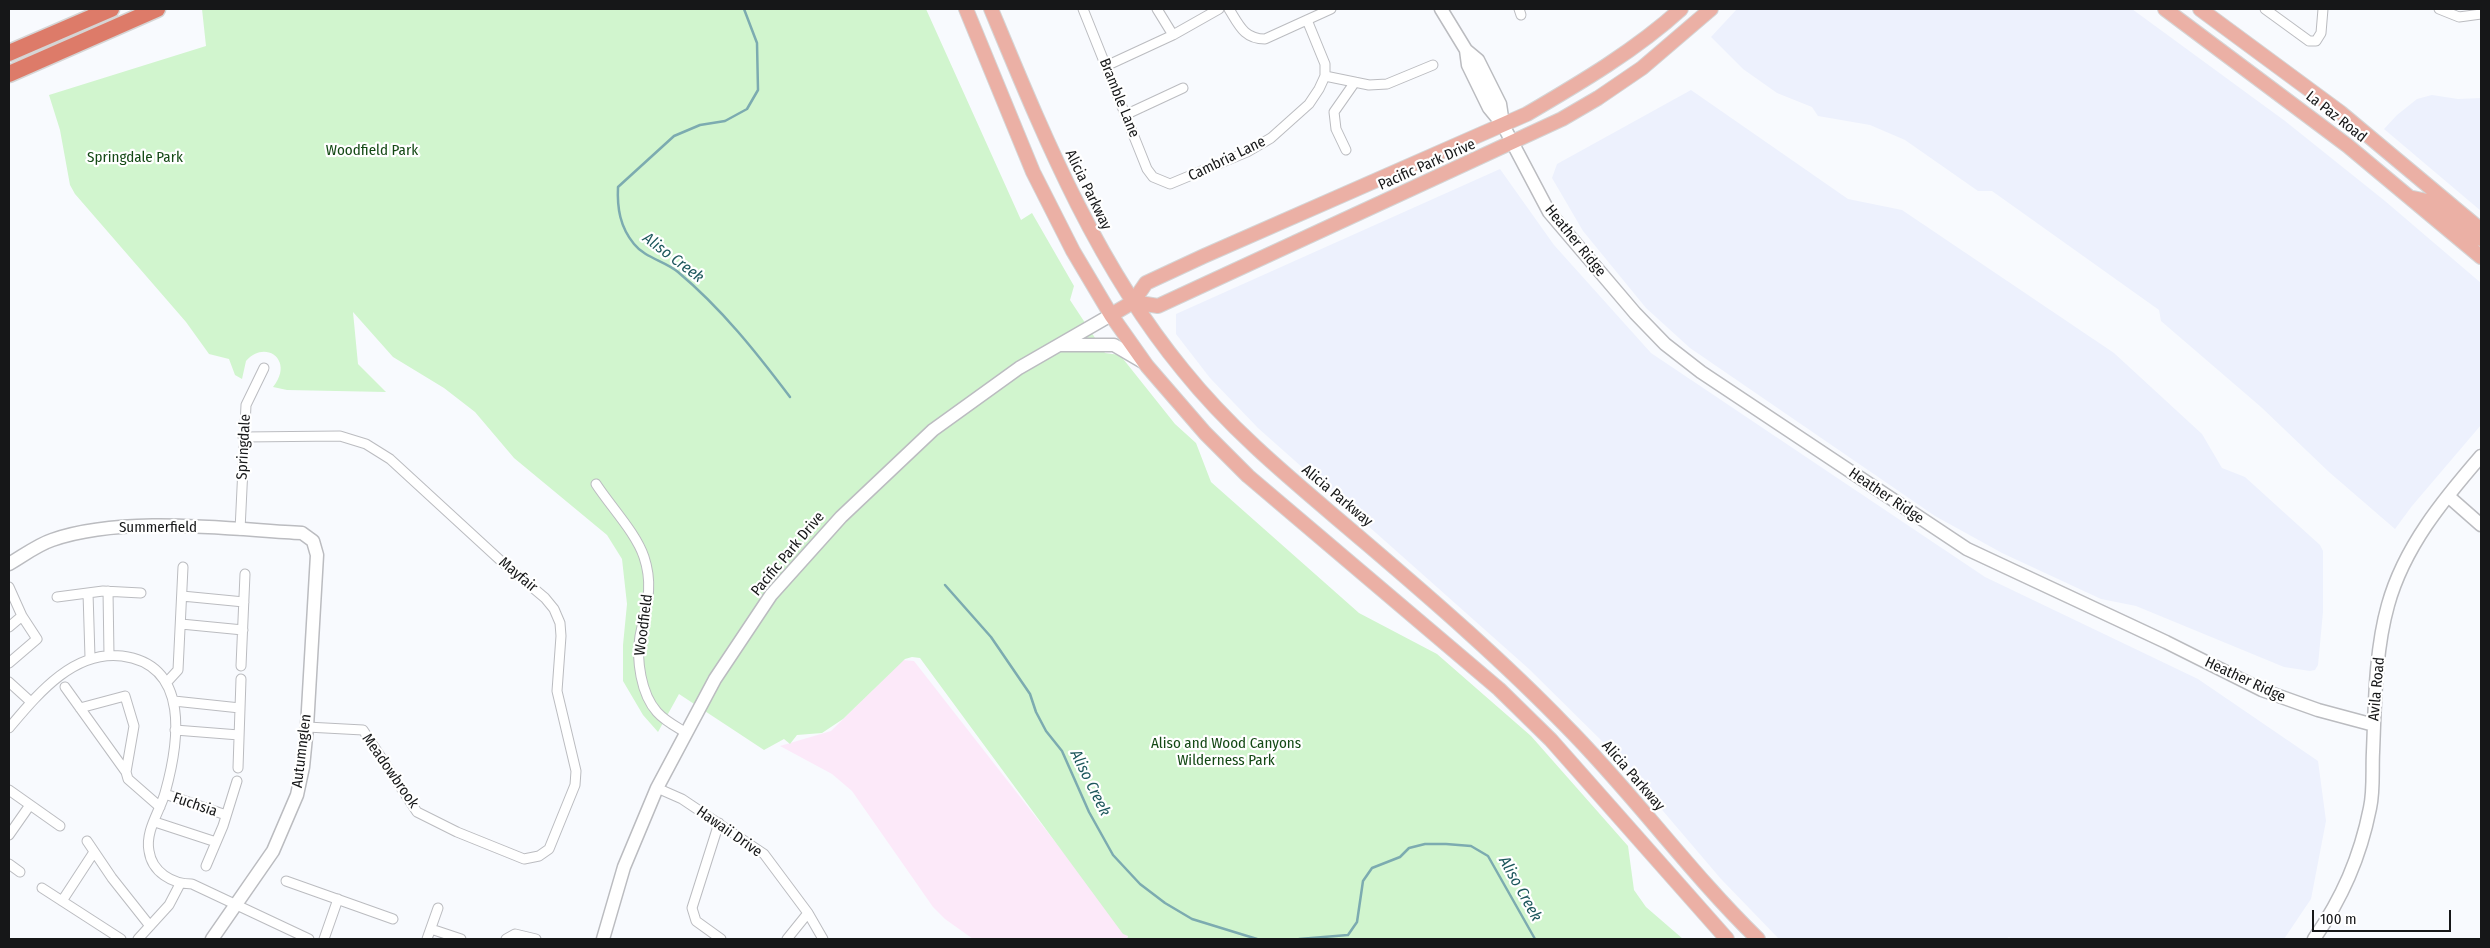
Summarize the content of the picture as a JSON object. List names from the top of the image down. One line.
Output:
{"streets":{"main road":["La Paz Road","Pacific Park Drive","Alicia Parkway"],"street":["Bramble Lane","Cambria Lane","Heather Ridge","Springdale","Summerfield","Mayfair","Woodfield","Avila Road","Autumnglen","Meadowbrook","Fuchsia","Hawaii Drive"]},"crossings":[["Bramble Lane","Cambria Lane"],["Pacific Park Drive","Alicia Parkway"],["Pacific Park Drive","Heather Ridge"],["Pacific Park Drive","Woodfield"],["Pacific Park Drive","Hawaii Drive"],["Heather Ridge","Avila Road"],["Springdale","Summerfield"],["Springdale","Mayfair"],["Summerfield","Autumnglen"],["Mayfair","Meadowbrook"],["Autumnglen","Meadowbrook"]],"water":["Aliso Creek"],"parks":["Woodfield Park","Springdale Park","Aliso and Wood Canyons Wilderness Park"],"scale_bar":"100 m"}
